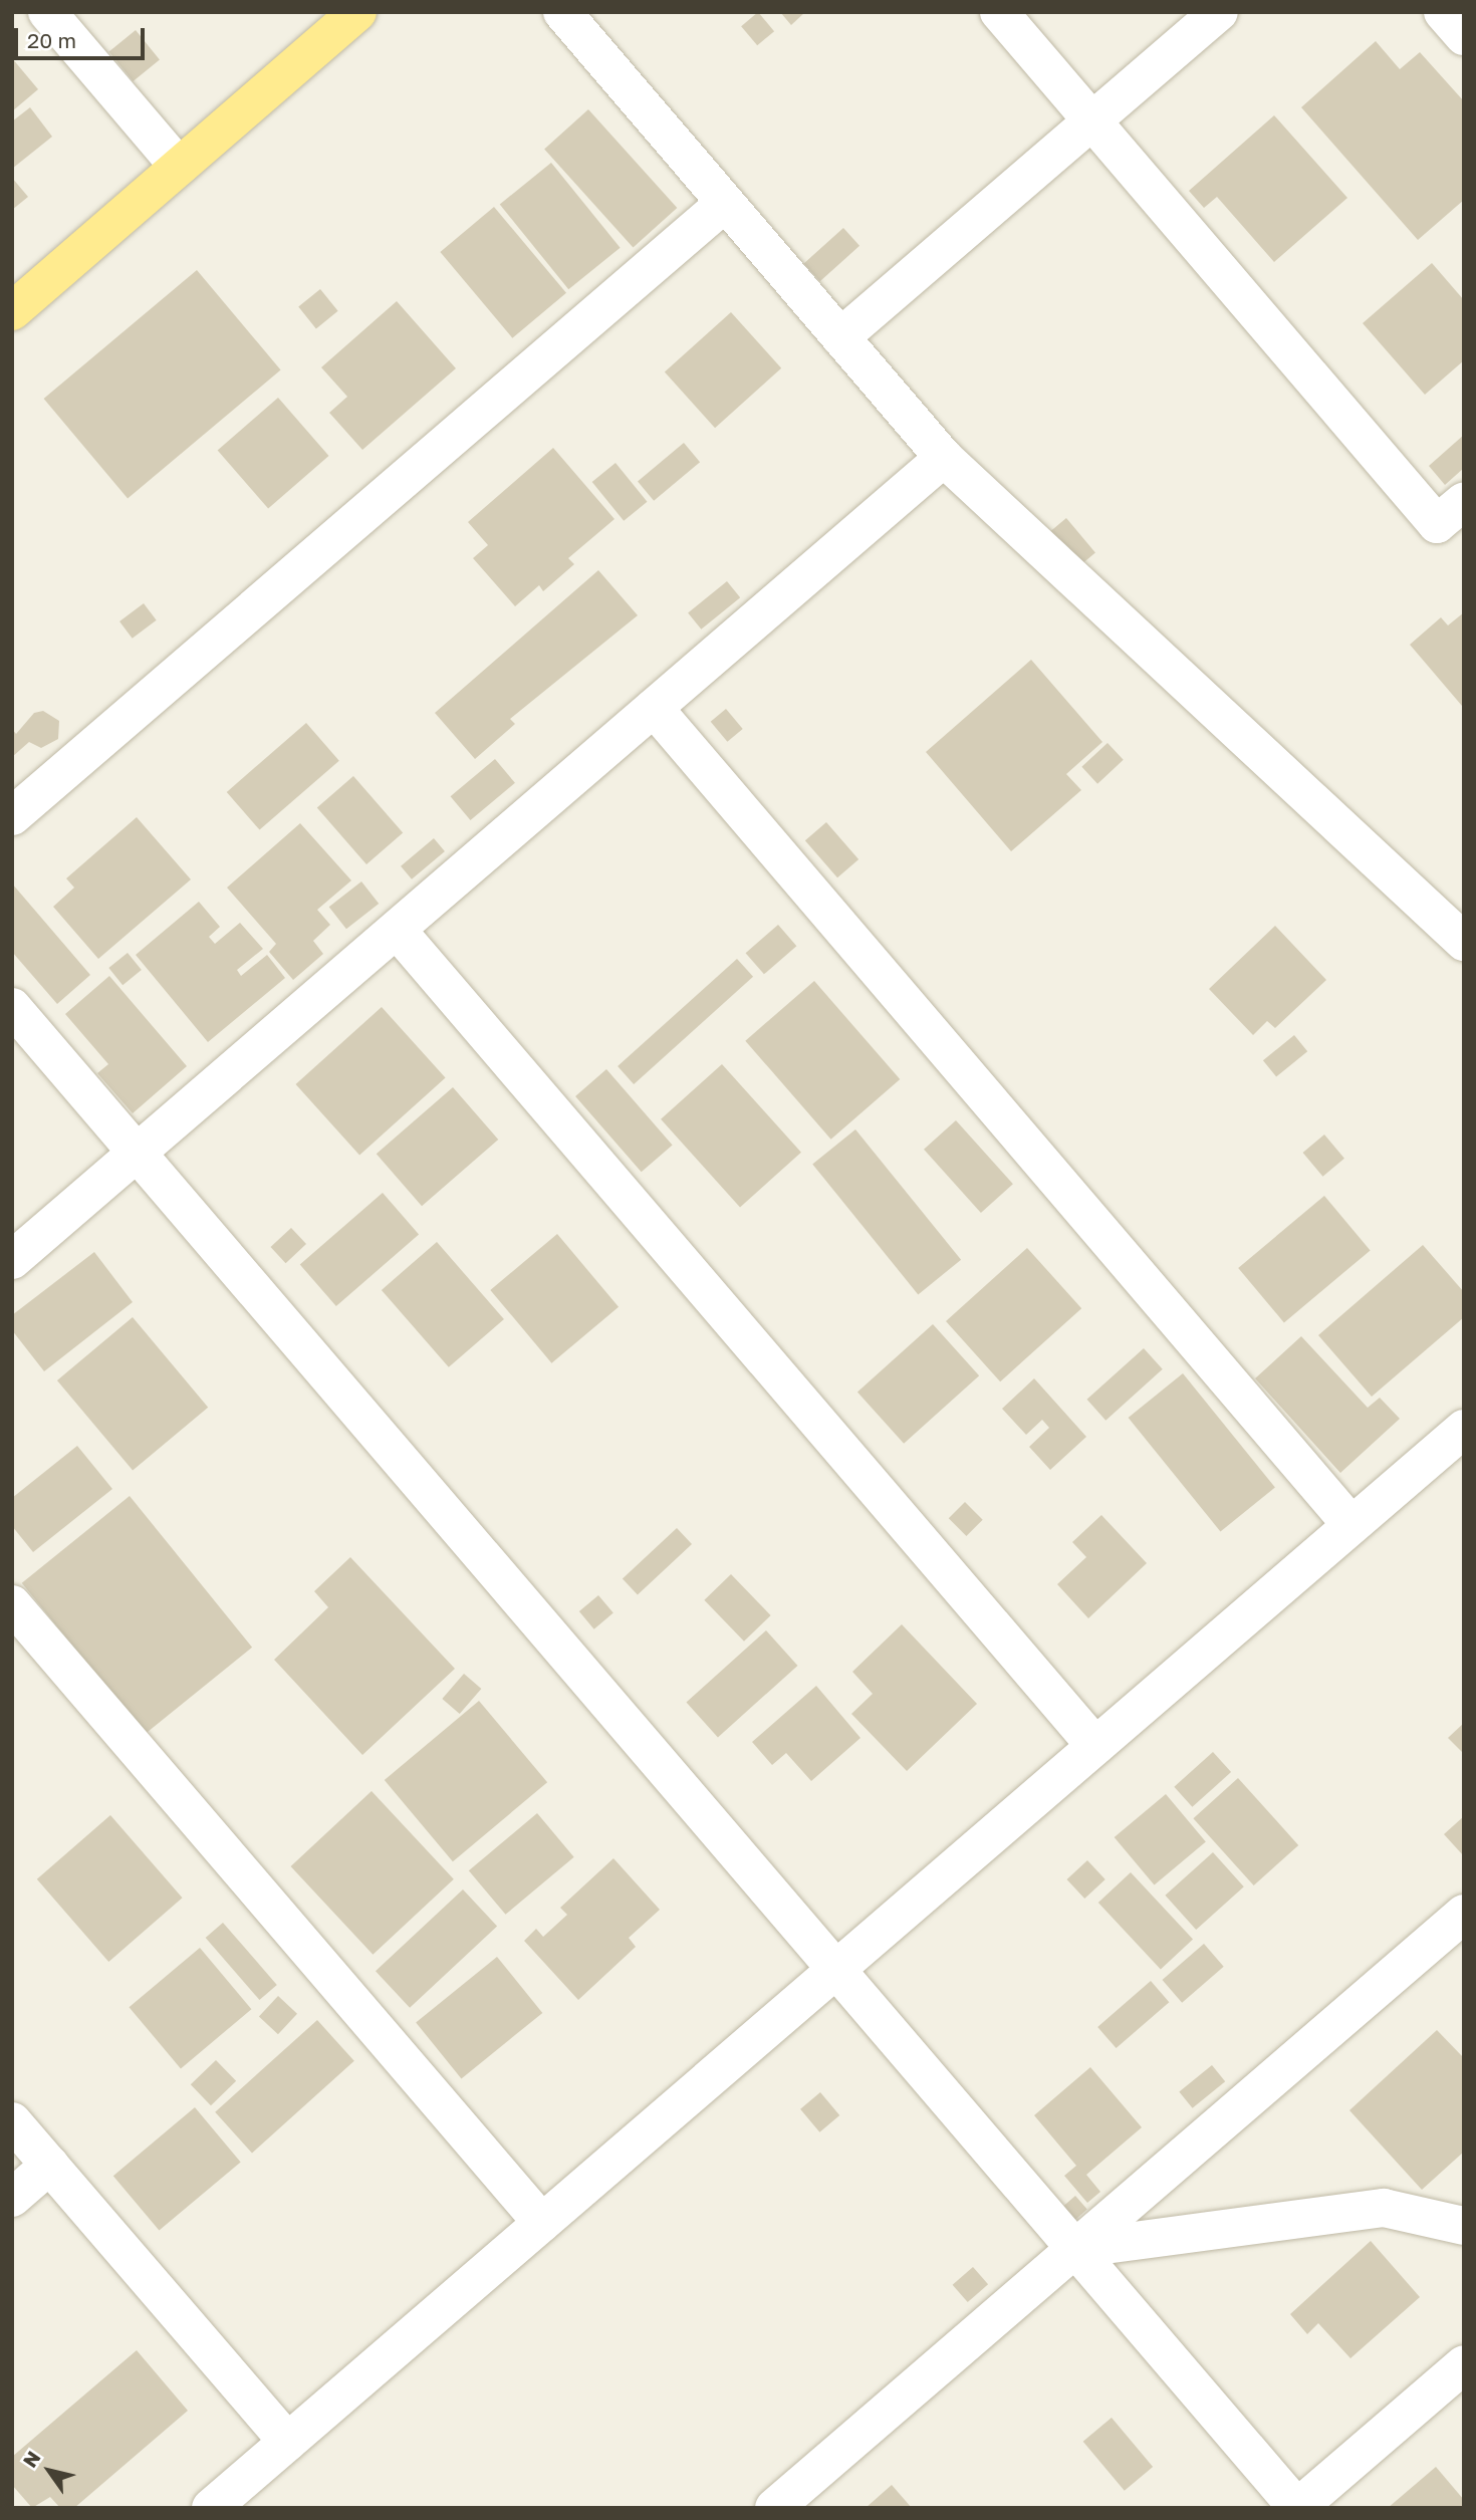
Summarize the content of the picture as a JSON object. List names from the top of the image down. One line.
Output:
{"scale_bar":"20 m","north":"top left"}
